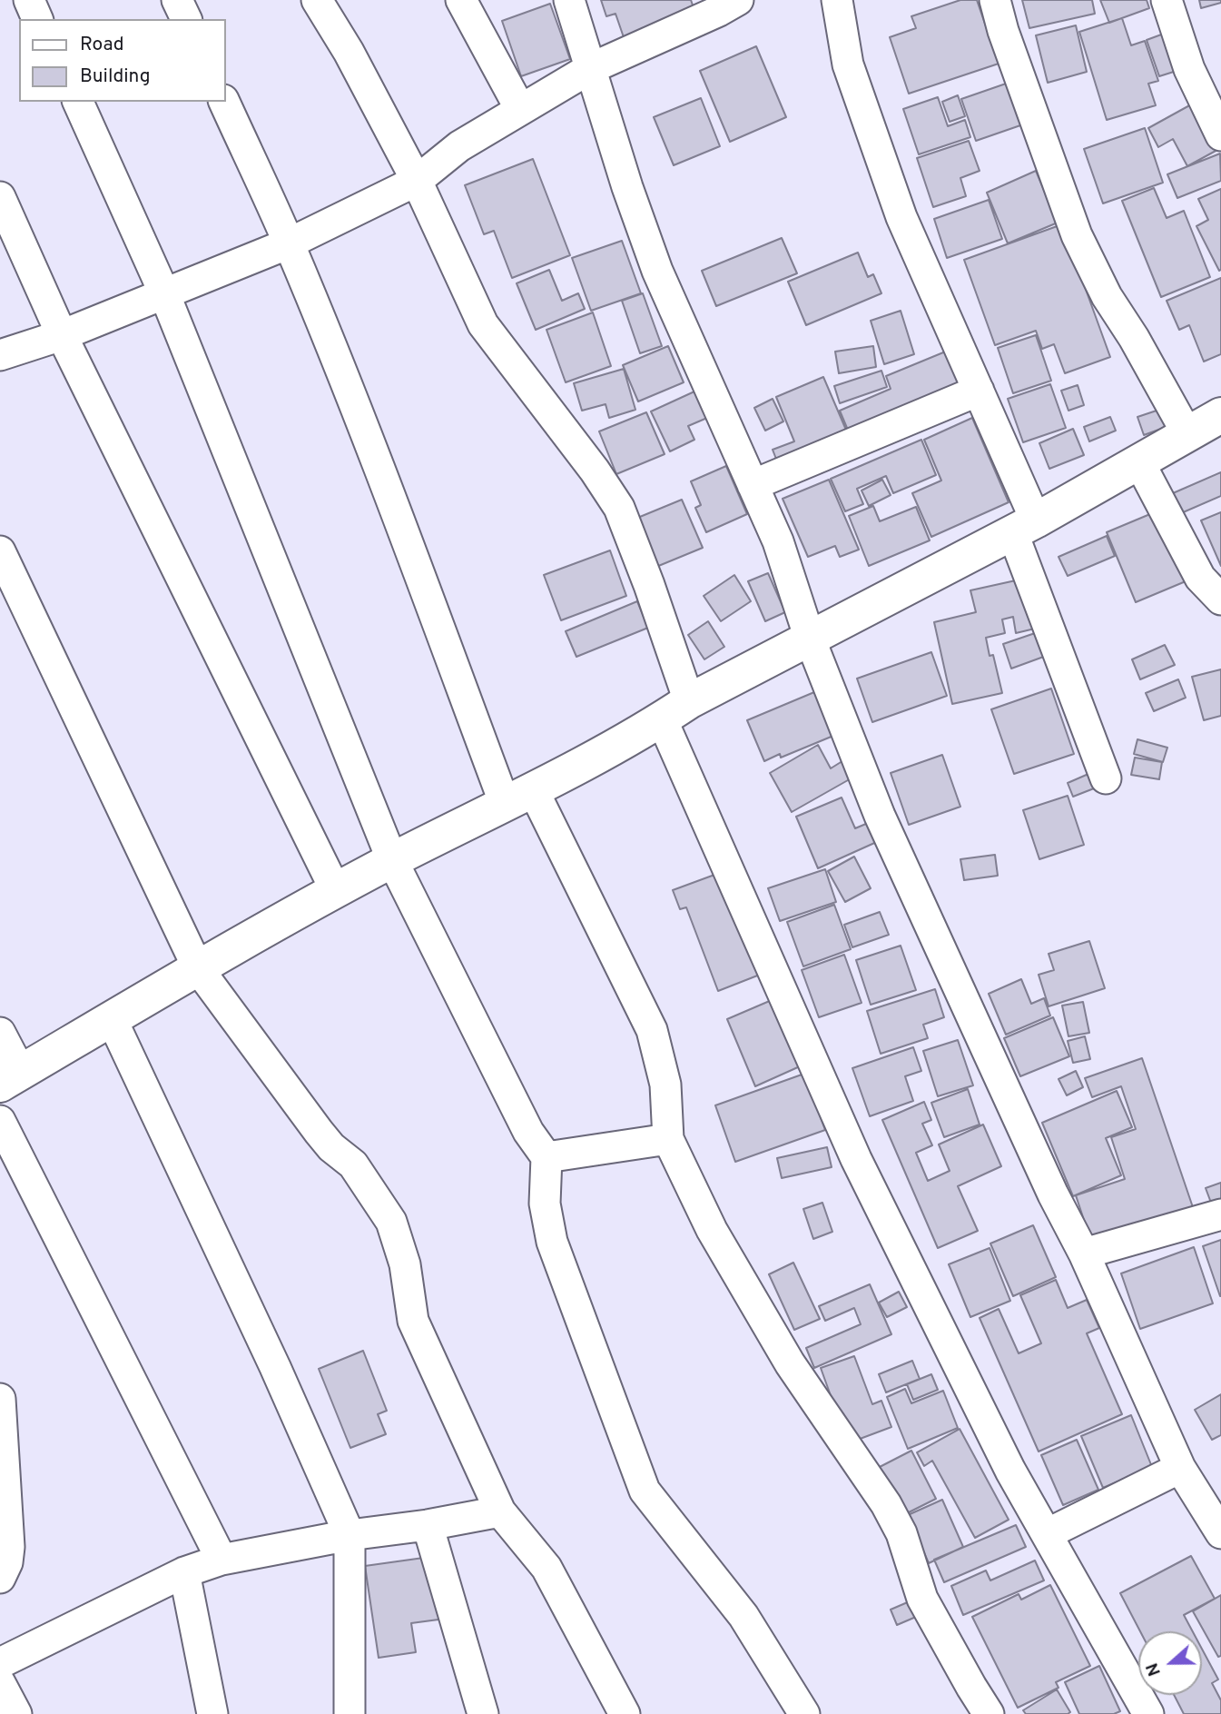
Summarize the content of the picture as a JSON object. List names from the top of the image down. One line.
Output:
{"legend":["Road","Building"],"north":"left"}
